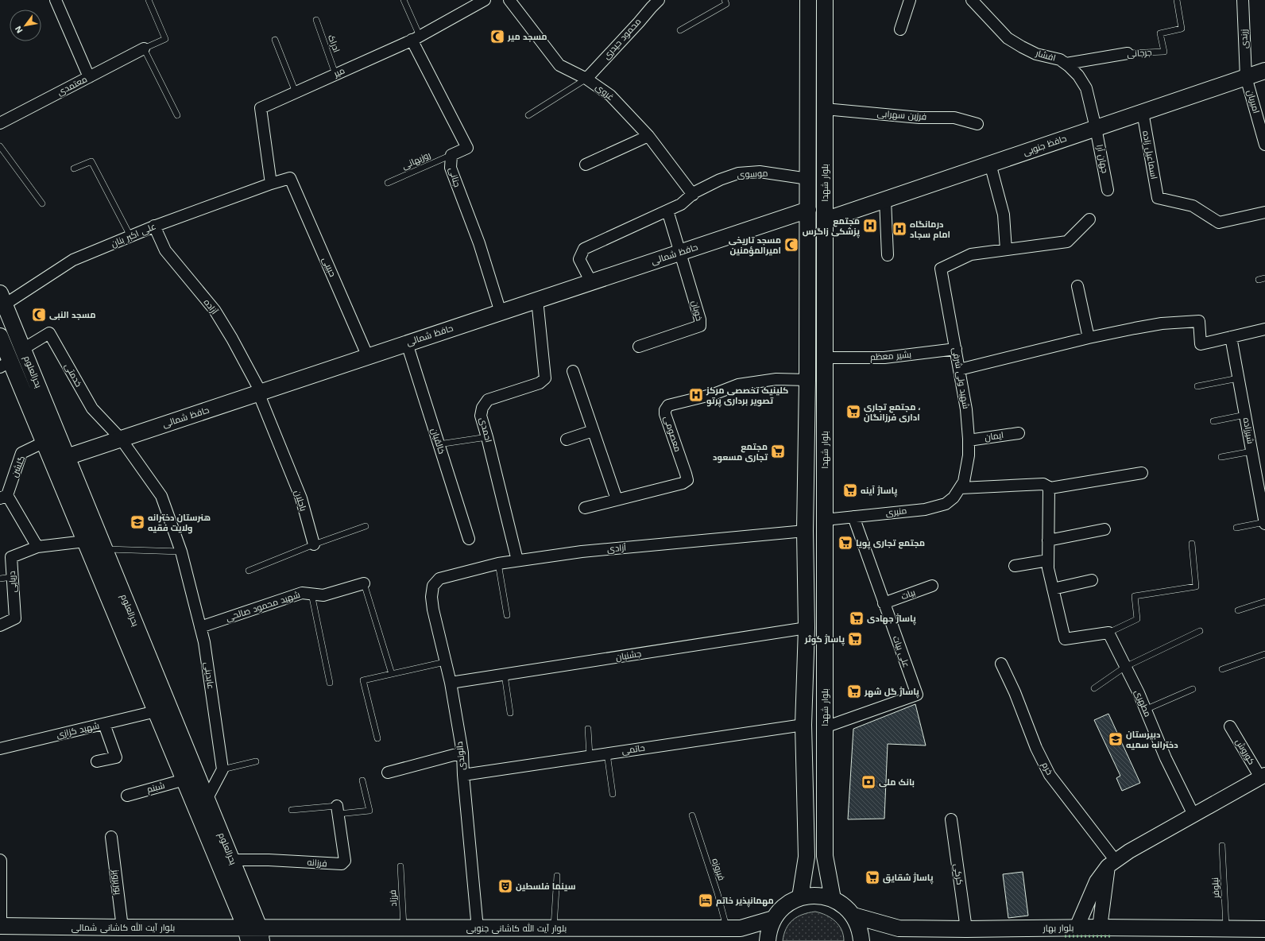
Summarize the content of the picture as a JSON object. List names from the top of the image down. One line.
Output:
{"streets":{"main road":["حافظ جنوبی","بلوار شهدا","حافظ شمالی","بحرالعلوم","بلوار آیت الله کاشانی شمالی","بلوار آیت الله کاشانی جنوبی","بلوار بهار"],"street":["محمود حیدری","زرندی","جرجانی","افشار","میر","معتمدی","غروی","امیریان","فرزین سهرابی","اسماعیل زاده","جهان آرا","موسوی","جنانی","علی اکبر بنان","حبیبی","آزاده","خوبان","بشیر معظم","خدمتی","شهید ولی شرفی","احمدی","شیرزاده","معصومی","ایمان","خالقیان","گلشن","باجلان","منیری","آزادی","دریایی","بیات","شهید محمود صالحی","علی بیات","جشنیان","عابدینی","مطهری","شهید کزازی","حاتمی","کوروش","دالوندی","خرم","شبنم","فرزانه","کرکی","پورپرویز"],"lane":["ادراک","روزبهانی","فیروزه","نیلوفر","فرزاد"]},"crossings":[["محمود حیدری","غروی"],["زرندی","امیریان"],["زرندی","حافظ جنوبی"],["ادراک","میر"],["جرجانی","افشار"],["افشار","حافظ جنوبی"],["افشار","جهان آرا"],["میر","جنانی"],["میر","علی اکبر بنان"],["غروی","موسوی"],["امیریان","حافظ جنوبی"],["فرزین سهرابی","بلوار شهدا"],["حافظ جنوبی","اسماعیل زاده"],["حافظ جنوبی","جهان آرا"],["حافظ جنوبی","بلوار شهدا"],["روزبهانی","جنانی"],["موسوی","بلوار شهدا"],["موسوی","حافظ شمالی"],["جنانی","حافظ شمالی"],["بلوار شهدا","حافظ شمالی"],["بلوار شهدا","بشیر معظم"],["بلوار شهدا","معصومی"],["بلوار شهدا","منیری"],["بلوار شهدا","آزادی"],["بلوار شهدا","علی بیات"],["بلوار شهدا","جشنیان"],["بلوار شهدا","حاتمی"],["علی اکبر بنان","حبیبی"],["علی اکبر بنان","آزاده"],["علی اکبر بنان","بحرالعلوم"],["حافظ شمالی","حبیبی"],["حافظ شمالی","آزاده"],["حافظ شمالی","خوبان"],["حافظ شمالی","بحرالعلوم"],["حافظ شمالی","خدمتی"],["حافظ شمالی","احمدی"],["حافظ شمالی","خالقیان"],["حافظ شمالی","باجلان"],["حافظ شمالی","عابدینی"],["آزاده","باجلان"],["بشیر معظم","شهید ولی شرفی"],["بحرالعلوم","خدمتی"],["بحرالعلوم","گلشن"],["بحرالعلوم","دریایی"],["بحرالعلوم","شهید کزازی"],["بحرالعلوم","شبنم"],["بحرالعلوم","فرزانه"],["بحرالعلوم","بلوار آیت الله کاشانی شمالی"],["بحرالعلوم","بلوار آیت الله کاشانی جنوبی"],["خدمتی","عابدینی"],["شهید ولی شرفی","ایمان"],["شهید ولی شرفی","منیری"],["احمدی","آزادی"],["منیری","علی بیات"],["آزادی","دالوندی"],["بیات","علی بیات"],["شهید محمود صالحی","عابدینی"],["جشنیان","دالوندی"],["حاتمی","دالوندی"],["دالوندی","بلوار آیت الله کاشانی جنوبی"],["فیروزه","بلوار آیت الله کاشانی جنوبی"],["کرکی","بلوار بهار"],["پورپرویز","بلوار آیت الله کاشانی شمالی"],["نیلوفر","بلوار بهار"],["فرزاد","بلوار آیت الله کاشانی جنوبی"],["بلوار آیت الله کاشانی شمالی","بلوار آیت الله کاشانی جنوبی"]],"places":{"mosque":["مسجد میر","مسجد تاریخی امیرالمؤمنین","مسجد النبی"],"hospital":["مجتمع پزشکی زاگرس","درمانگاه امام سجاد","کلینیک تخصصی مرکز تصویر برداری پرتو"],"supermarket":["مجتمع تجاری ، اداری فرزانگان","مجتمع تجاری مسعود","پاساژ آینه","مجتمع تجاری پویا","پاساژ جهادی","پاساژ کوثر","پاساژ گل شهر","پاساژ شقایق"],"school or university":["هنرستان دخترانه ولایت فقیه","دبیرستان دخترانه سمیه"],"bank":["بانک ملی"],"theatre":["سینما فلسطین"],"hotel":["مهمانپذیر خاتم"]},"north":"bottom left"}
